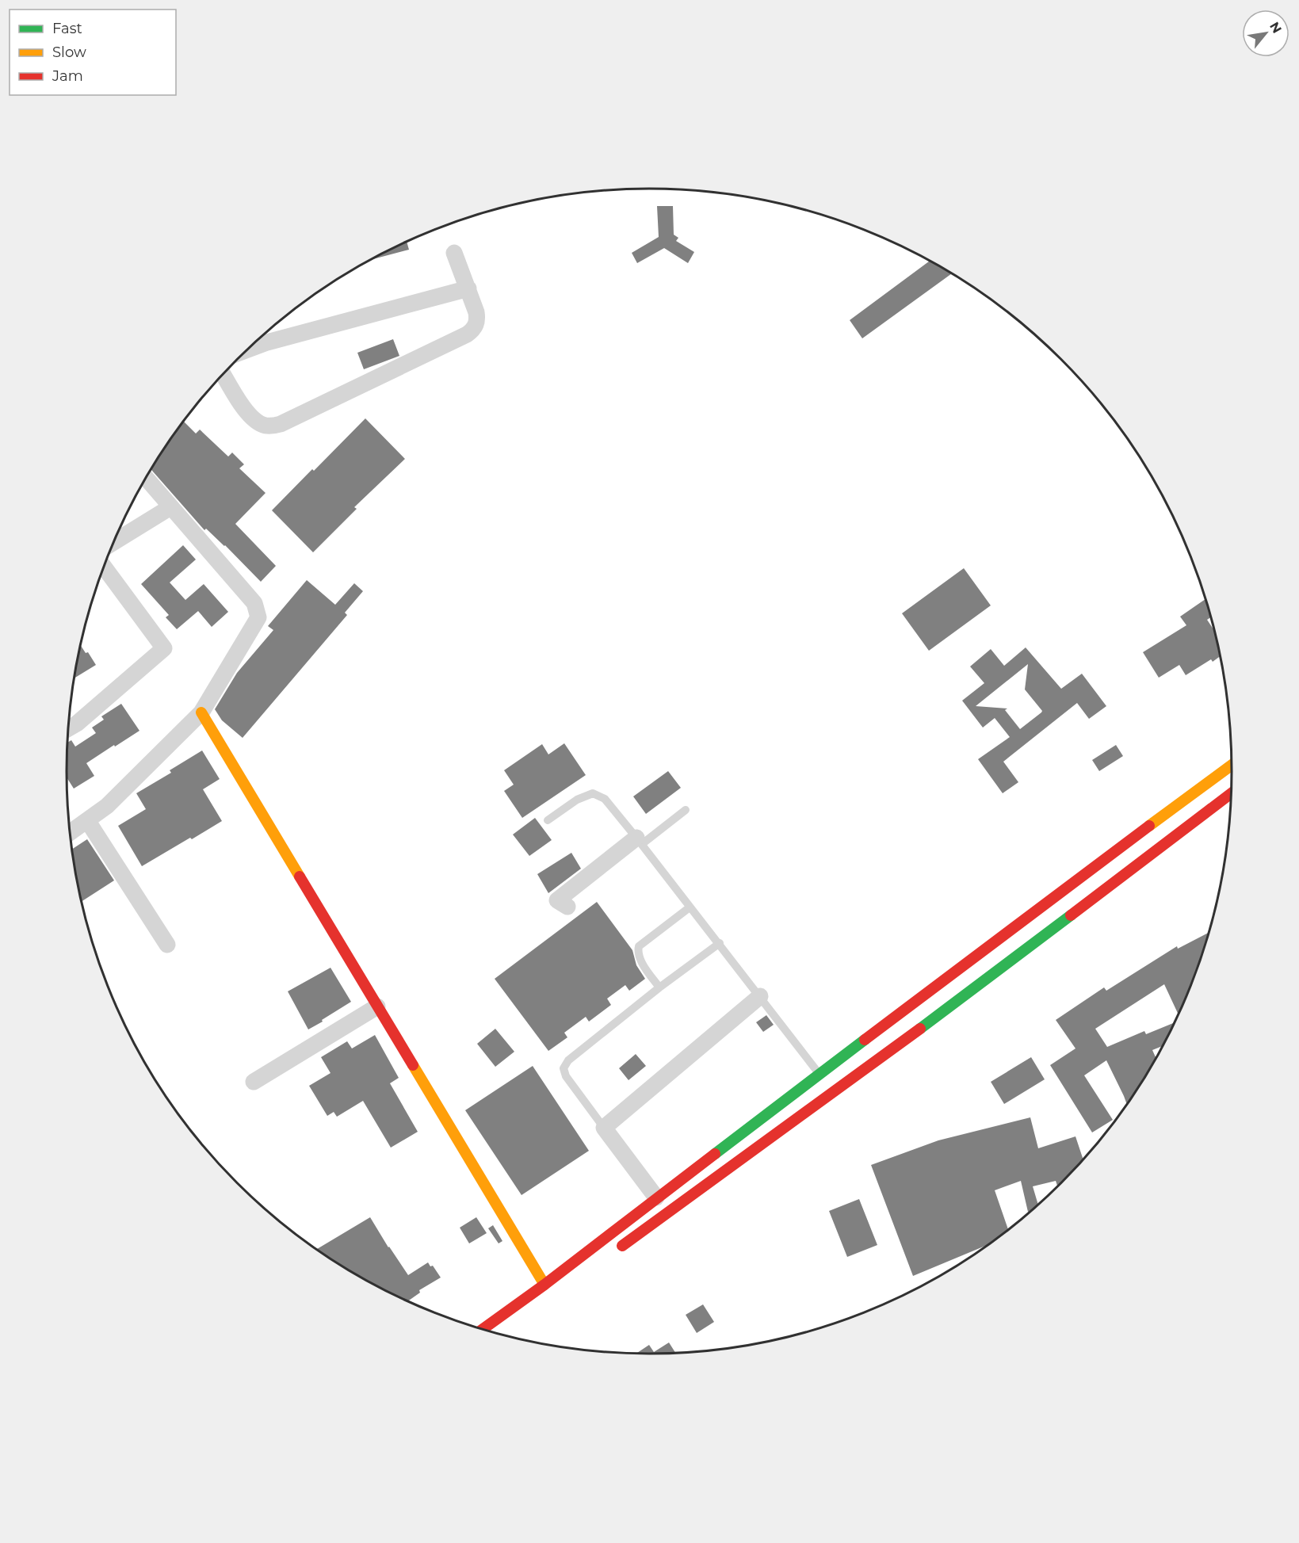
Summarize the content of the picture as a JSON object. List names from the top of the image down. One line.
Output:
{"legend":["Fast","Slow","Jam"],"north":"top right"}
